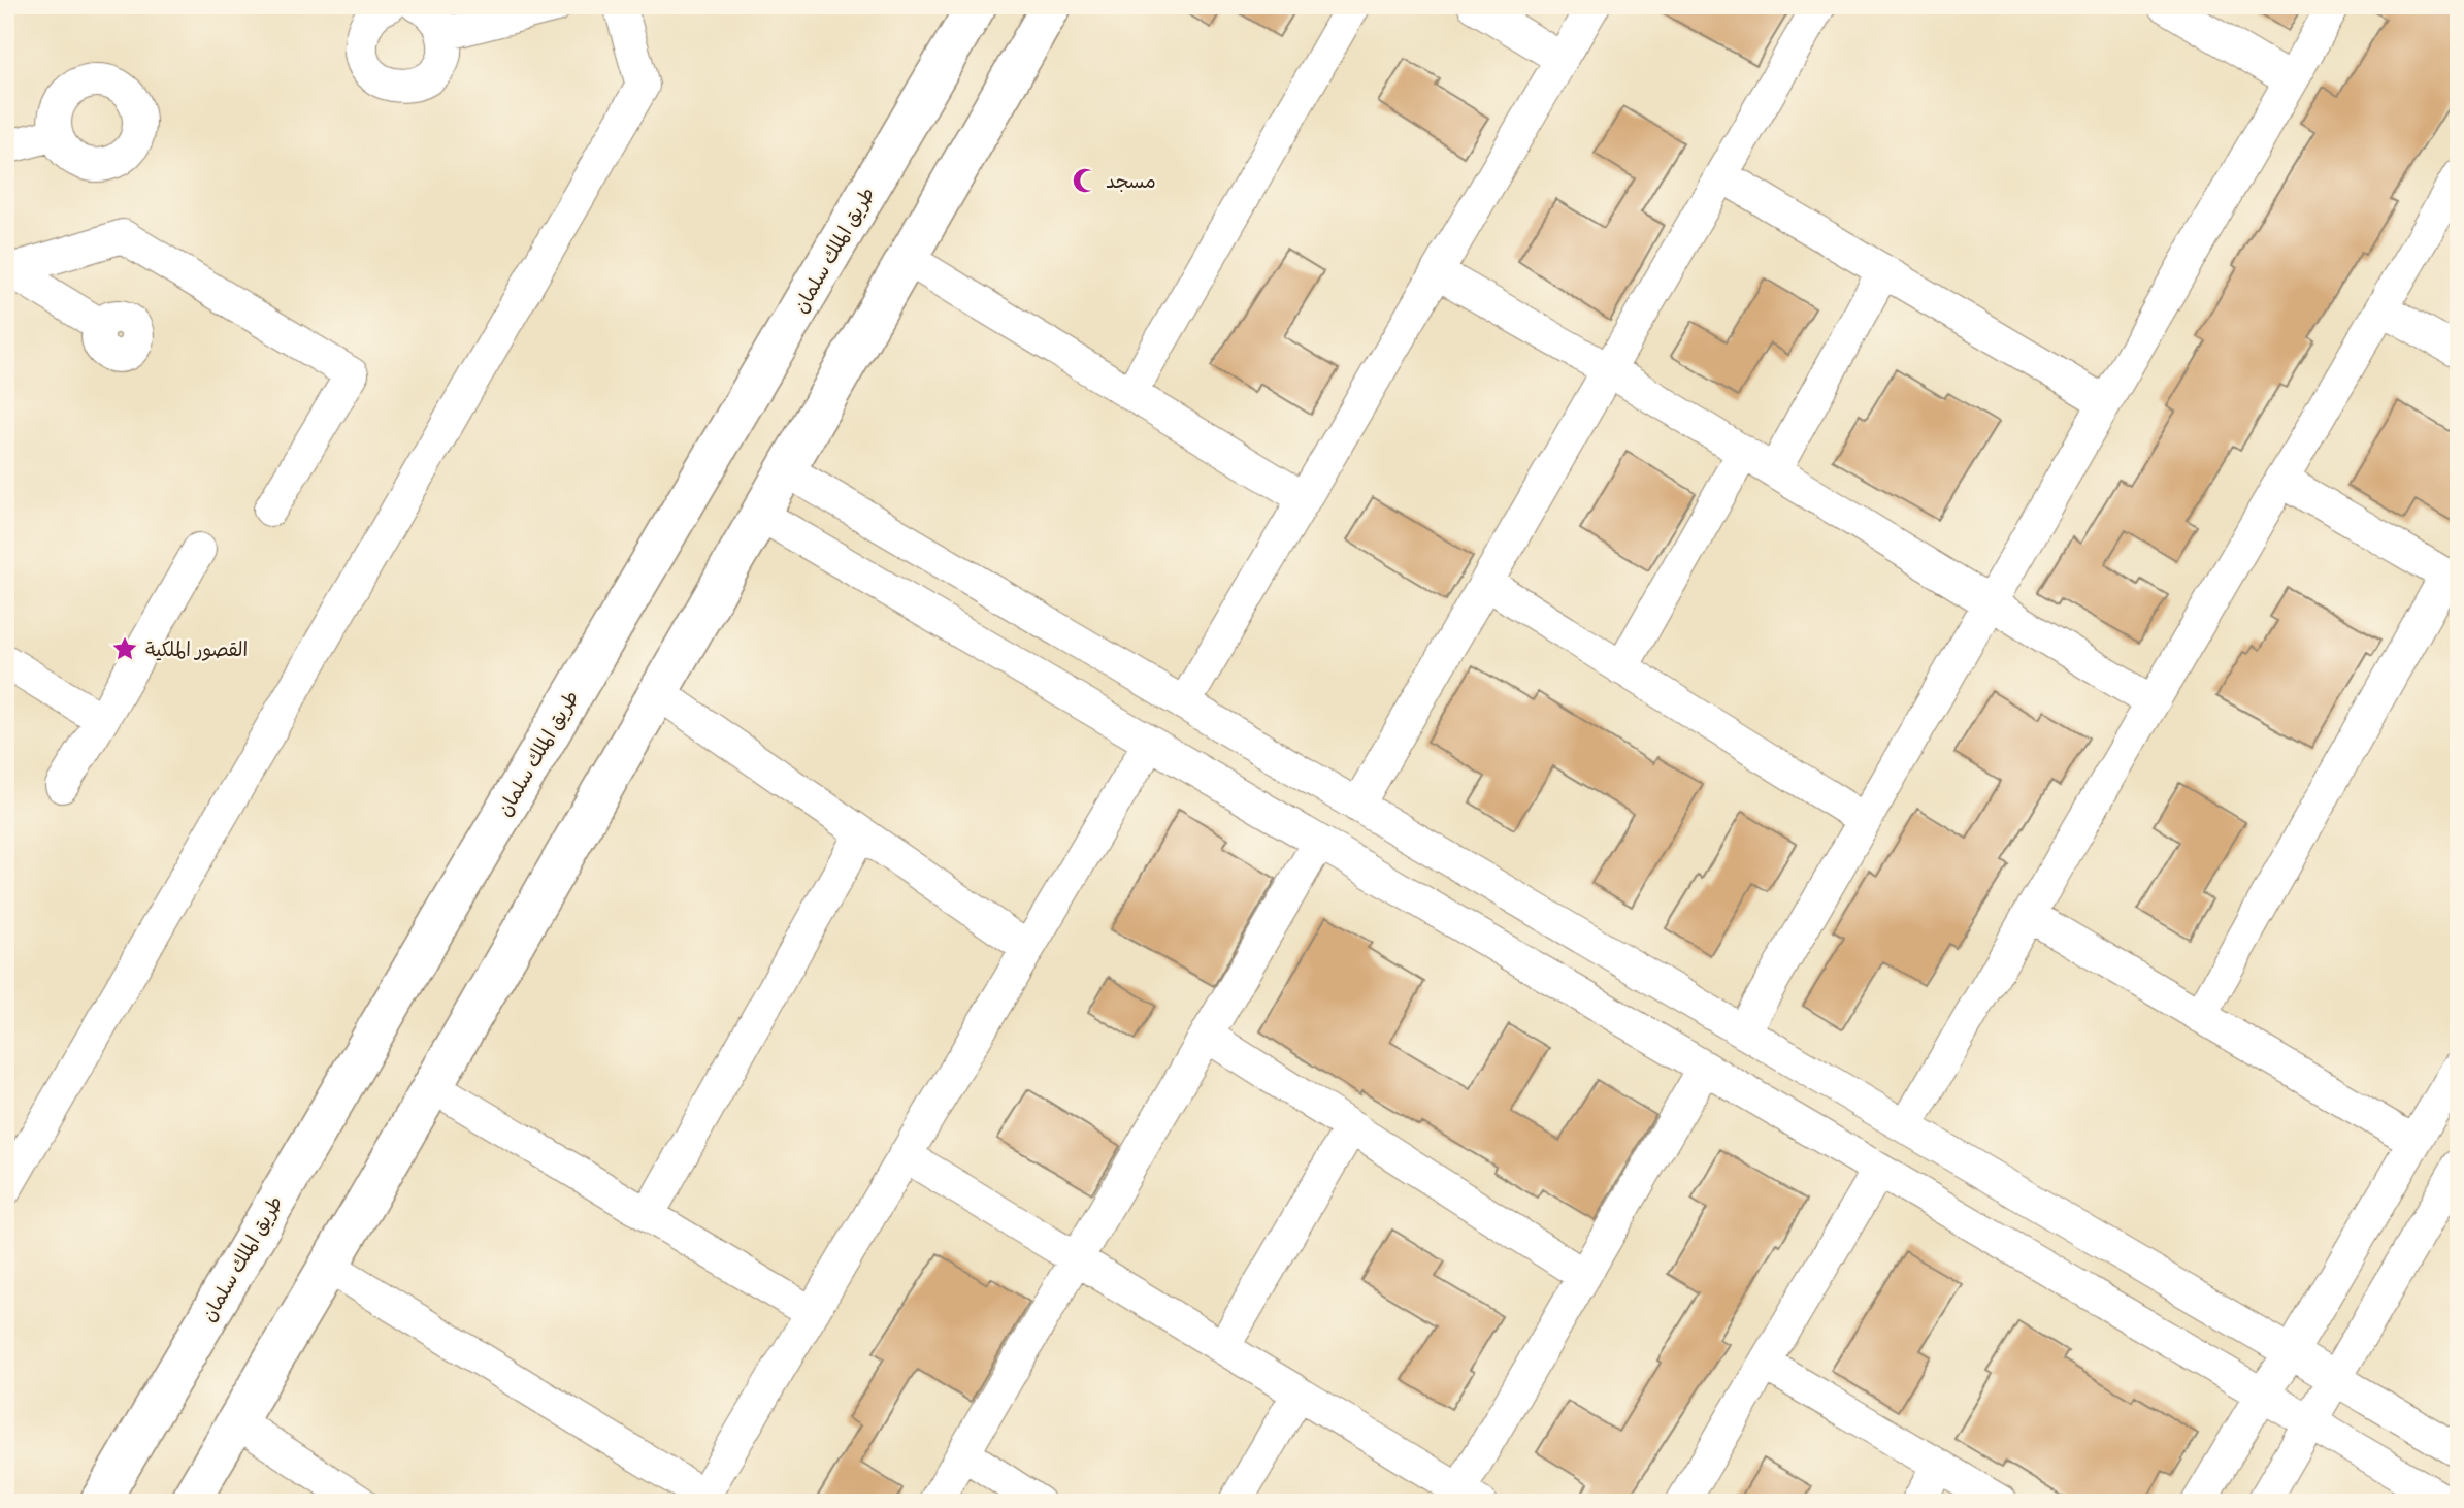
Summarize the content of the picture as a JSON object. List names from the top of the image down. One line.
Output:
{"streets":{"main road":["طريق الملك سلمان"]},"places":{"mosque":["مسجد"],"place":["القصور الملكية"]}}
